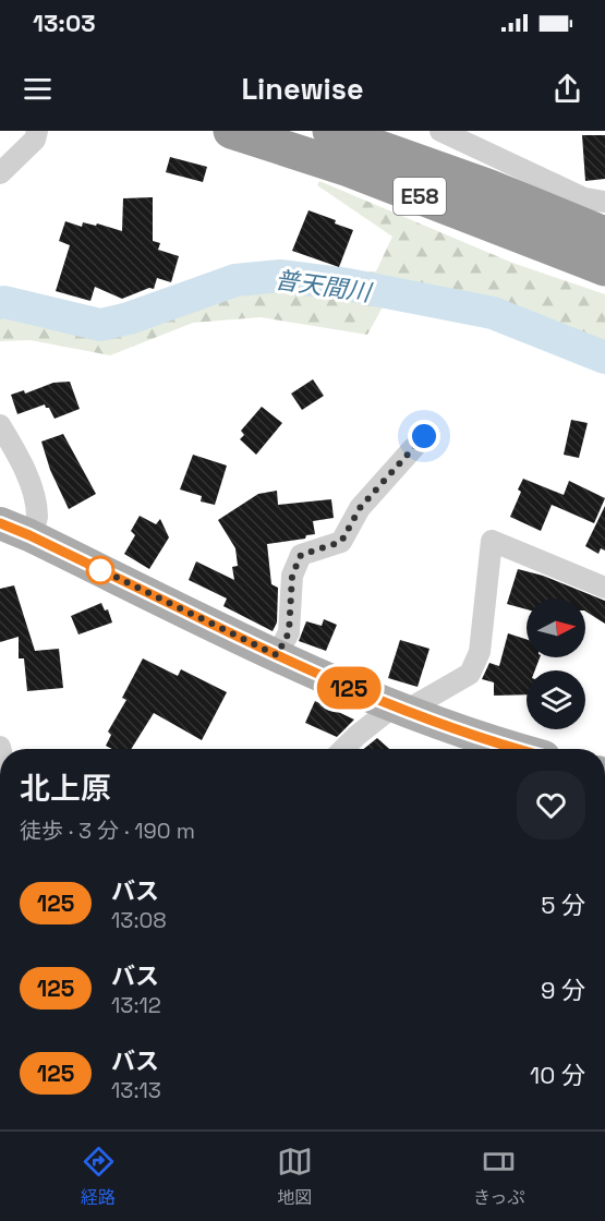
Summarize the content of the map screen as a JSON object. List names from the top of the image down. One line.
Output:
{"streets":{"highway":["E58"]},"water":["普天間川"],"lines":["bus line 125"],"north":"right","page":{"status":"13:03","header":"Linewise","on_map":"125","heading":["北上原","徒歩 · 3 分 · 190 m"],"list":[{"mark":"125","name":"バス","note":"13:08","value":"5 分"},{"mark":"125","name":"バス","note":"13:12","value":"9 分"},{"mark":"125","name":"バス","note":"13:13","value":"10 分"}],"tabs":["経路","地図","きっぷ"]}}
